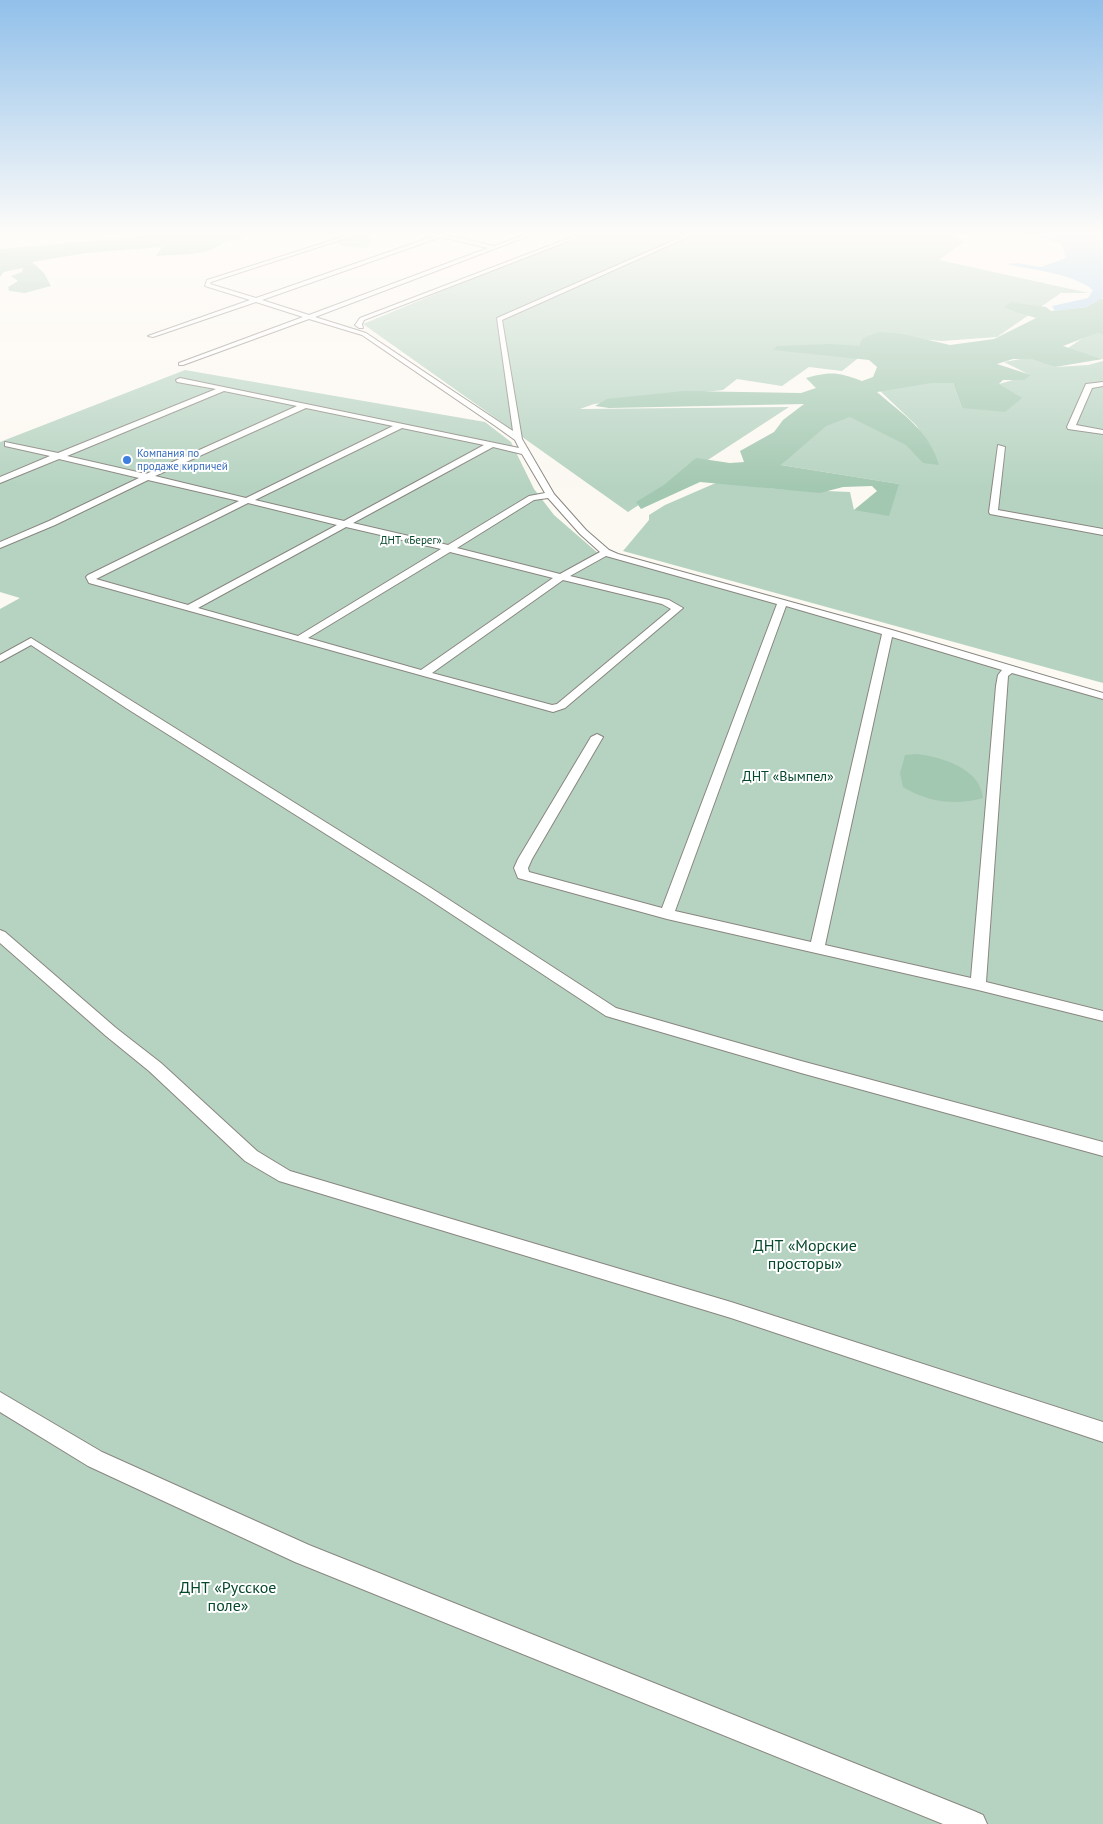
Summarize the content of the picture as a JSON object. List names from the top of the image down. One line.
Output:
{"parks":["ДНТ «Берег»","ДНТ «Вымпел»","ДНТ «Морские просторы»","ДНТ «Русское поле»"],"places":["Компания по продаже кирпичей"]}
